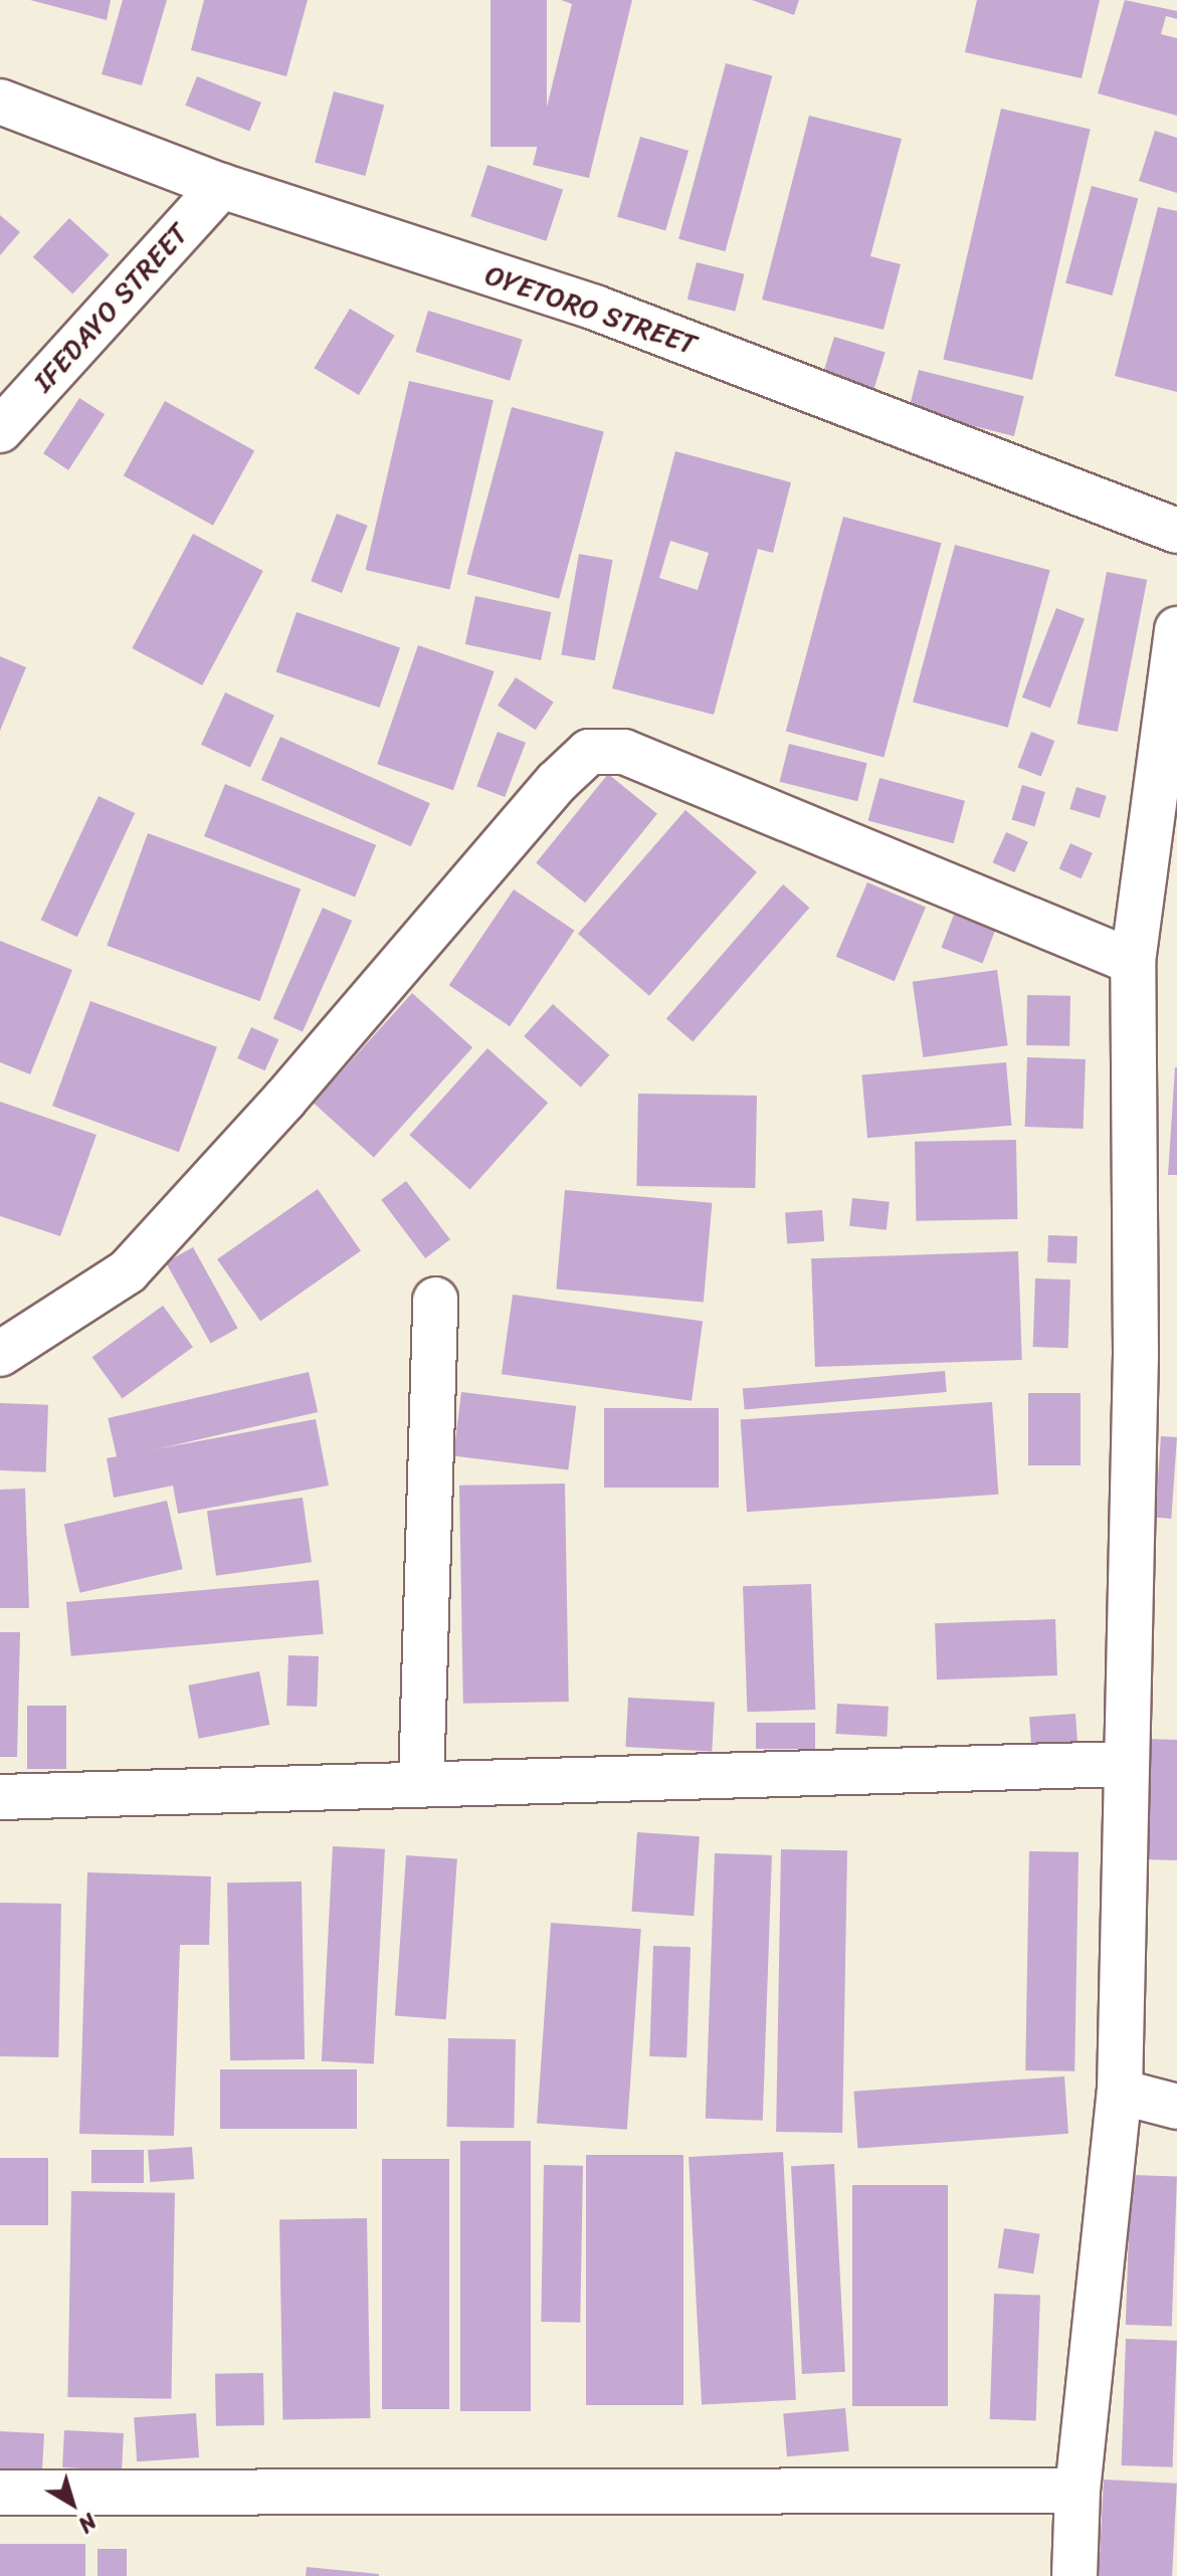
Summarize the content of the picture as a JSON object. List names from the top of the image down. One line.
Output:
{"streets":{"street":["IFEDAYO STREET","OYETORO STREET"]},"crossings":[["IFEDAYO STREET","OYETORO STREET"]],"north":"bottom right"}
